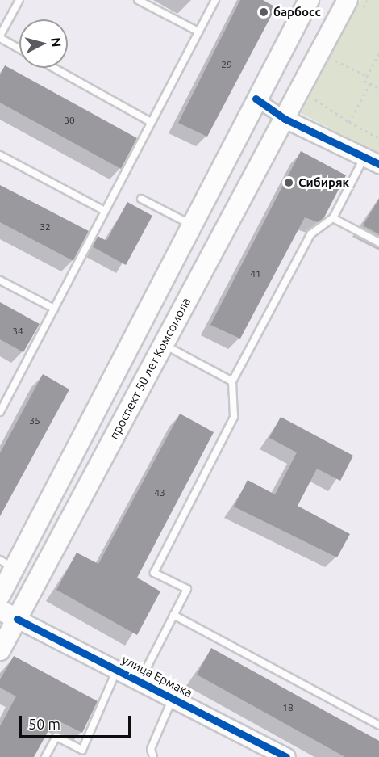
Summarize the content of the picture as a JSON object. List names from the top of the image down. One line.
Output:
{"streets":{"main road":["проспект 50 лет Комсомола"],"street":["улица Ермака"]},"crossings":[["проспект 50 лет Комсомола","улица Ермака"]],"places":["барбосс","Сибиряк"],"house_numbers":["29","30","32","41","34","35","43","18"],"scale_bar":"50 m","north":"right"}
